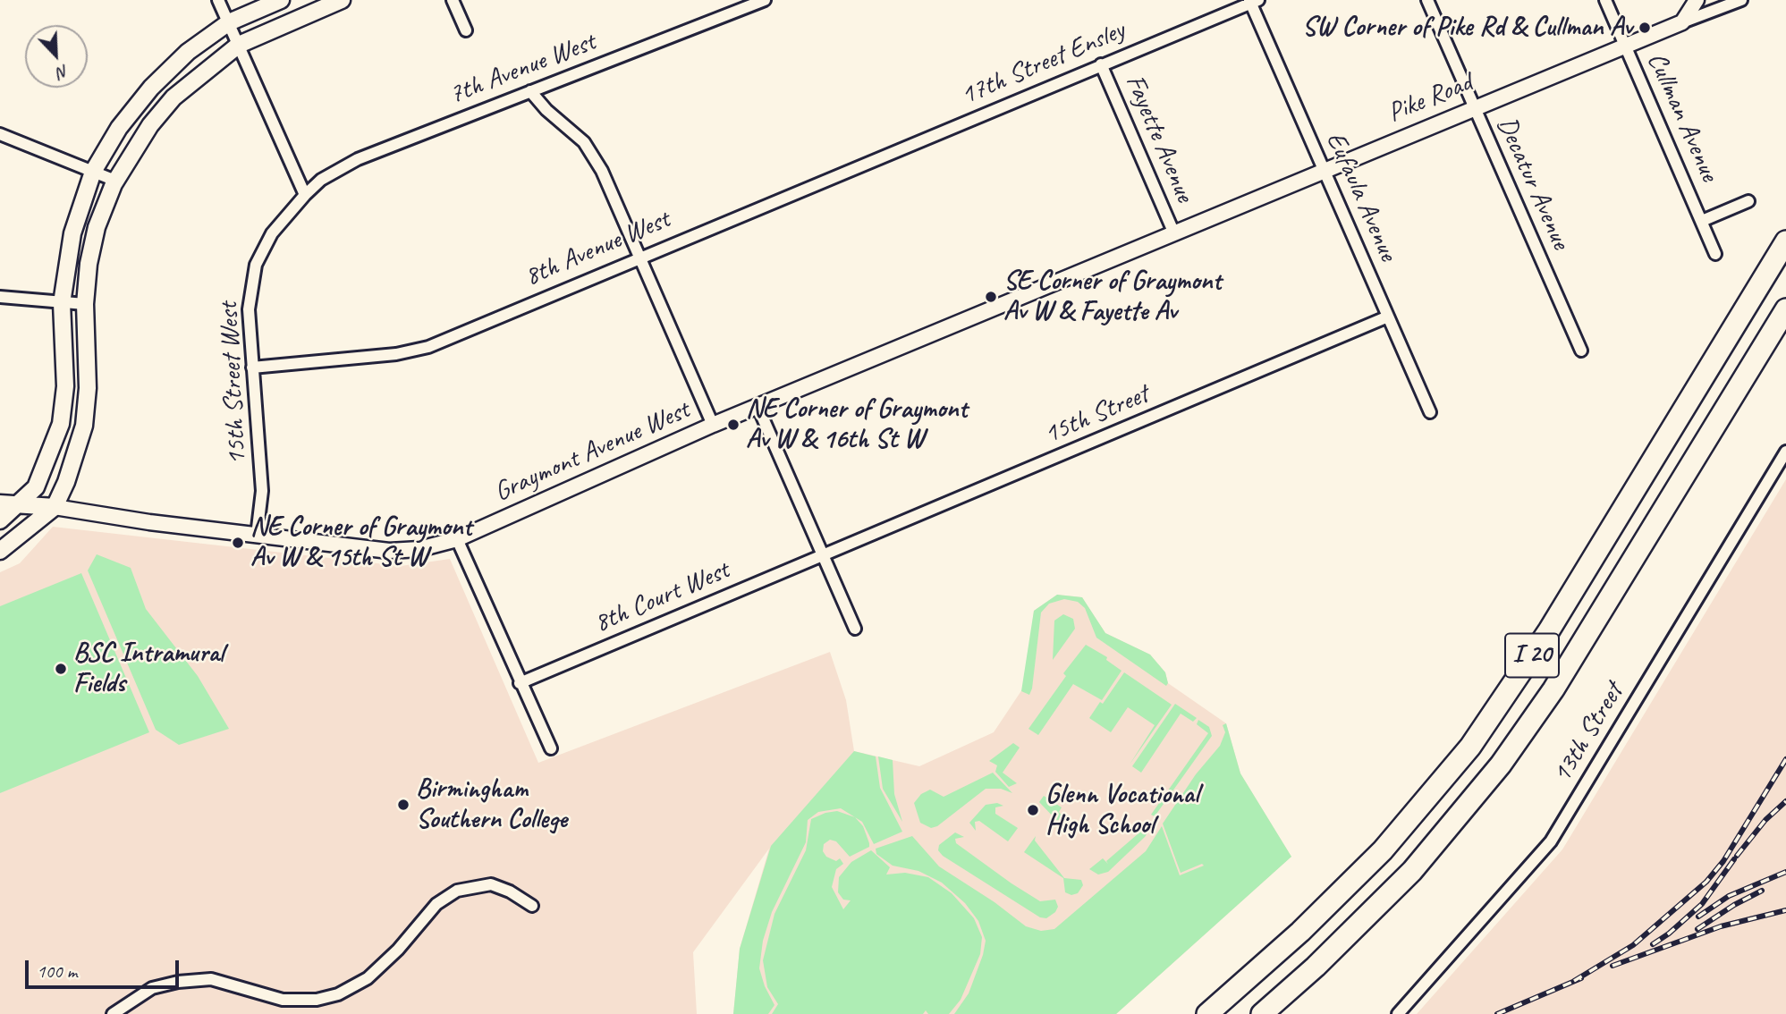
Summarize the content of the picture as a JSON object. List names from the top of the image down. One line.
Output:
{"streets":{"highway":["I 20"],"main road":["Graymont Avenue West"],"street":["17th Street Ensley","7th Avenue West","Pike Road","Cullman Avenue","Fayette Avenue","Decatur Avenue","Eufaula Avenue","8th Avenue West","15th Street West","15th Street","8th Court West","13th Street"]},"crossings":[["17th Street Ensley","Fayette Avenue"],["17th Street Ensley","Eufaula Avenue"],["17th Street Ensley","8th Avenue West"],["7th Avenue West","15th Street West"],["Pike Road","Cullman Avenue"],["Pike Road","Fayette Avenue"],["Pike Road","Decatur Avenue"],["Pike Road","Eufaula Avenue"],["Pike Road","Graymont Avenue West"],["Fayette Avenue","Graymont Avenue West"],["Eufaula Avenue","15th Street"],["8th Avenue West","15th Street West"],["15th Street West","Graymont Avenue West"],["15th Street","8th Court West"]],"places":["SW Corner of Pike Rd & Cullman Av","SE Corner of Graymont Av W & Fayette Av","NE Corner of Graymont Av W & 16th St W","NE Corner of Graymont Av W & 15th St W","BSC Intramural Fields","Birmingham Southern College","Glenn Vocational High School"],"scale_bar":"100 m","north":"bottom right"}
